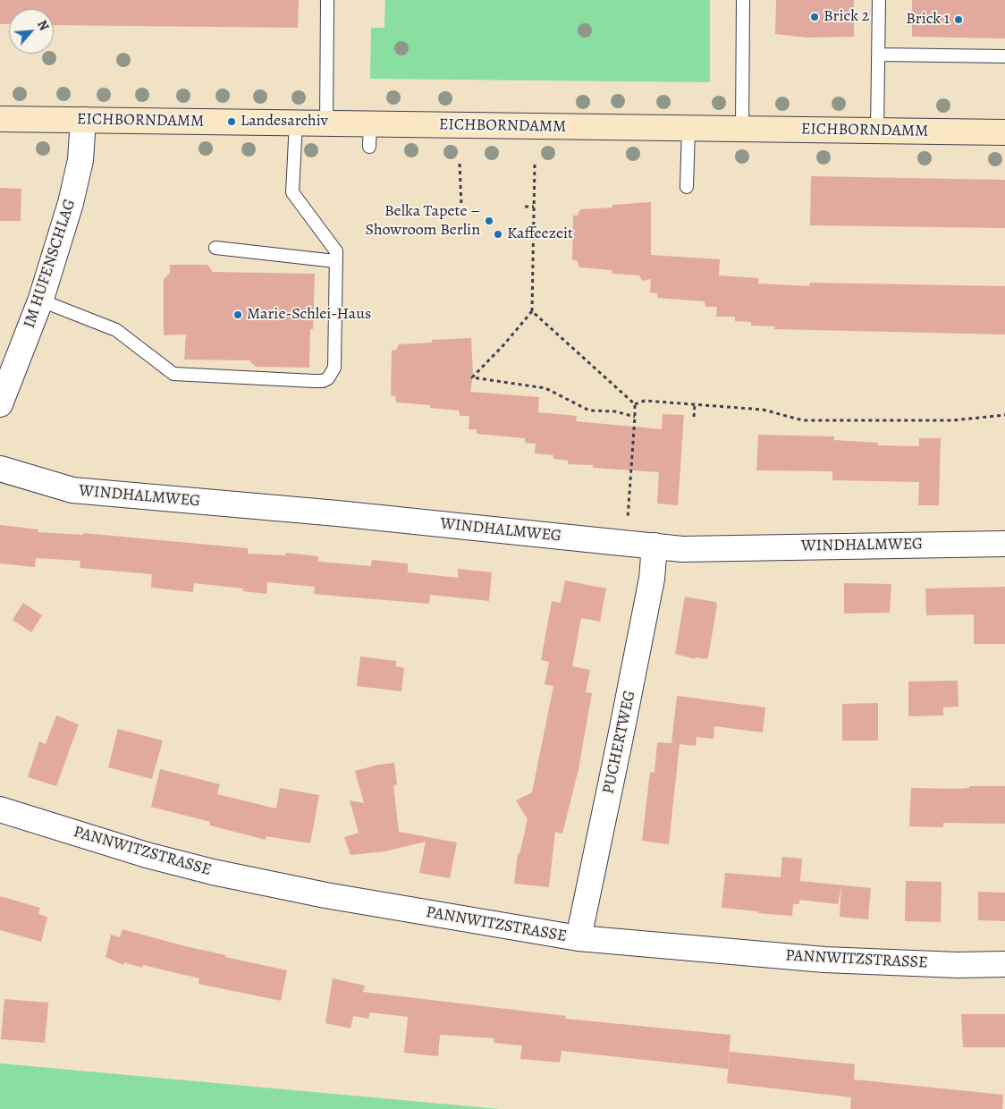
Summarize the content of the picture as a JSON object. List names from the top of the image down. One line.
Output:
{"streets":{"main road":["EICHBORNDAMM"],"street":["IM HUFENSCHLAG","WINDHALMWEG","PUCHERTWEG","PANNWITZSTRASSE"]},"crossings":[["EICHBORNDAMM","IM HUFENSCHLAG"],["WINDHALMWEG","PUCHERTWEG"],["PUCHERTWEG","PANNWITZSTRASSE"]],"places":["Brick 2","Brick 1","Landesarchiv","Belka Tapete – Showroom Berlin","Kaffeezeit","Marie-Schlei-Haus"],"north":"top right"}
